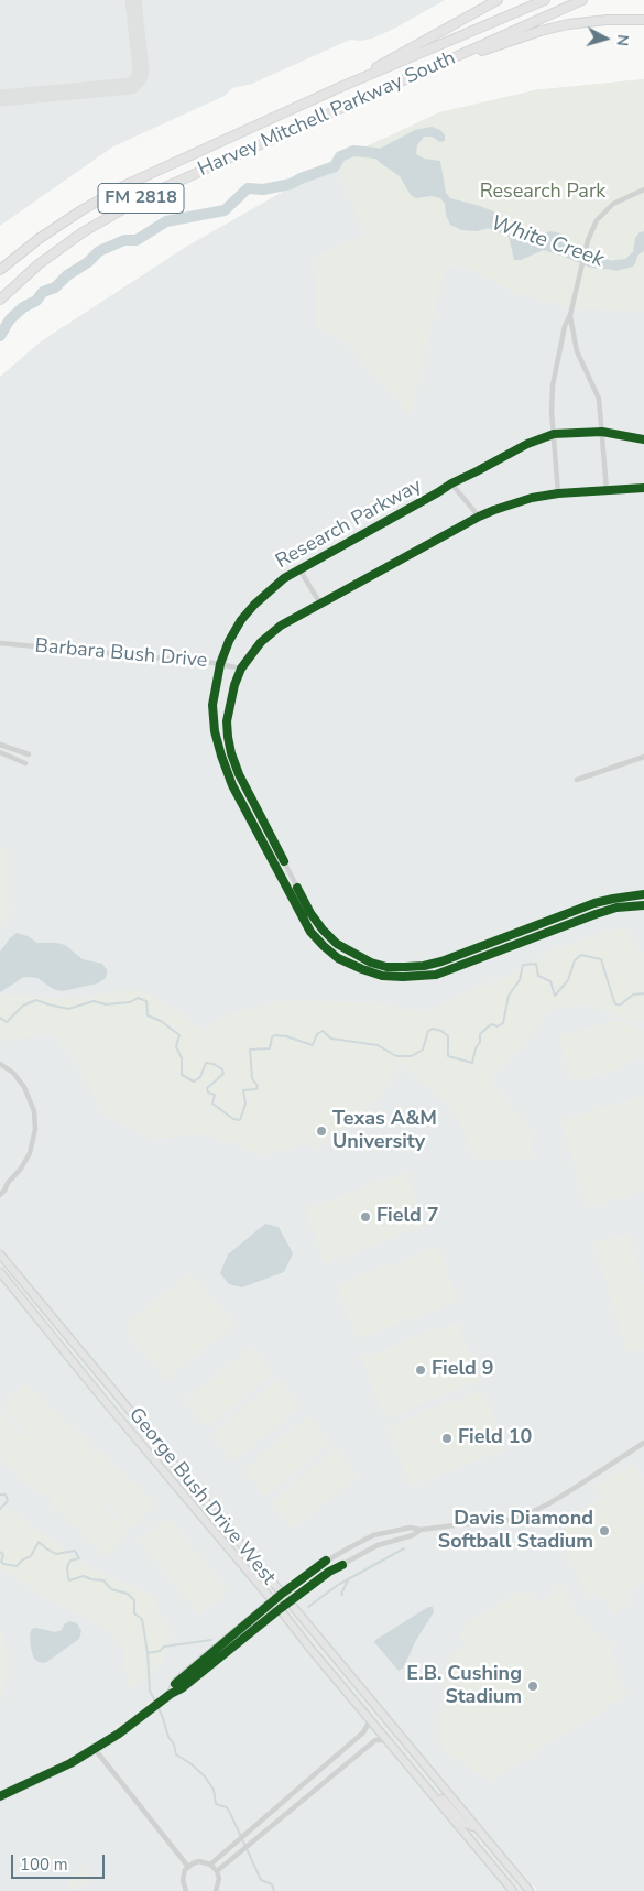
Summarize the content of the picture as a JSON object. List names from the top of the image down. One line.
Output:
{"streets":{"highway":["Harvey Mitchell Parkway South","FM 2818"],"main road":["George Bush Drive West"],"street":["Research Parkway","Barbara Bush Drive"]},"crossings":[["Research Parkway","Barbara Bush Drive"]],"water":["White Creek"],"parks":["Research Park"],"places":["Texas A&M University","Field 7","Field 9","Field 10","Davis Diamond Softball Stadium","E.B. Cushing Stadium"],"scale_bar":"100 m","north":"right"}
